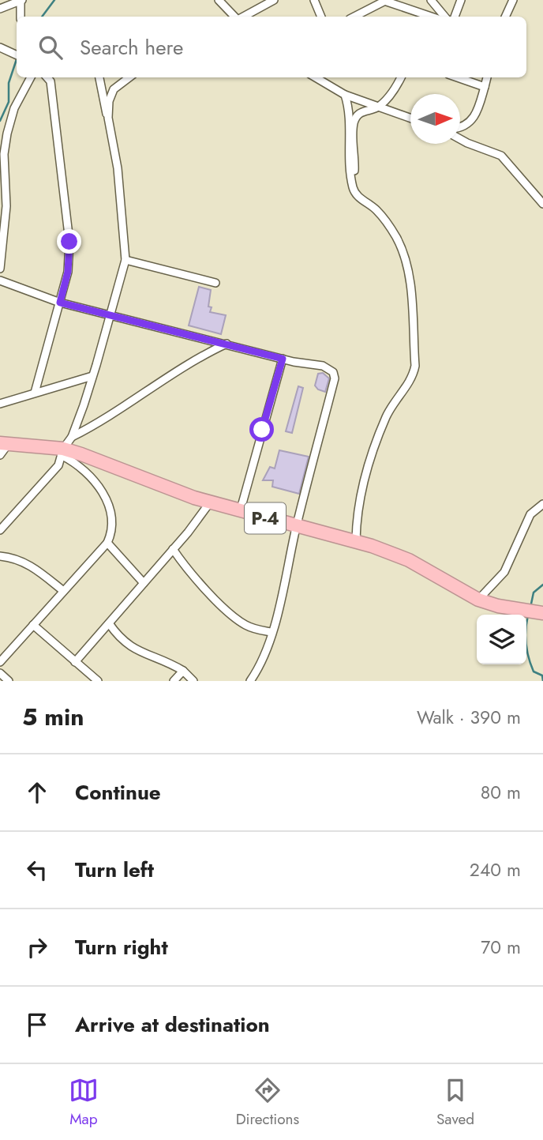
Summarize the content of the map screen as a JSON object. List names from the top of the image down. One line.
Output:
{"streets":{"highway":["P-4"]},"north":"right","page":{"search":"Search here","heading":["5 min","Walk · 390 m"],"list":[["Continue","80 m"],["Turn left","240 m"],["Turn right","70 m"],"Arrive at destination"],"nav":["Map","Directions","Saved"]}}
